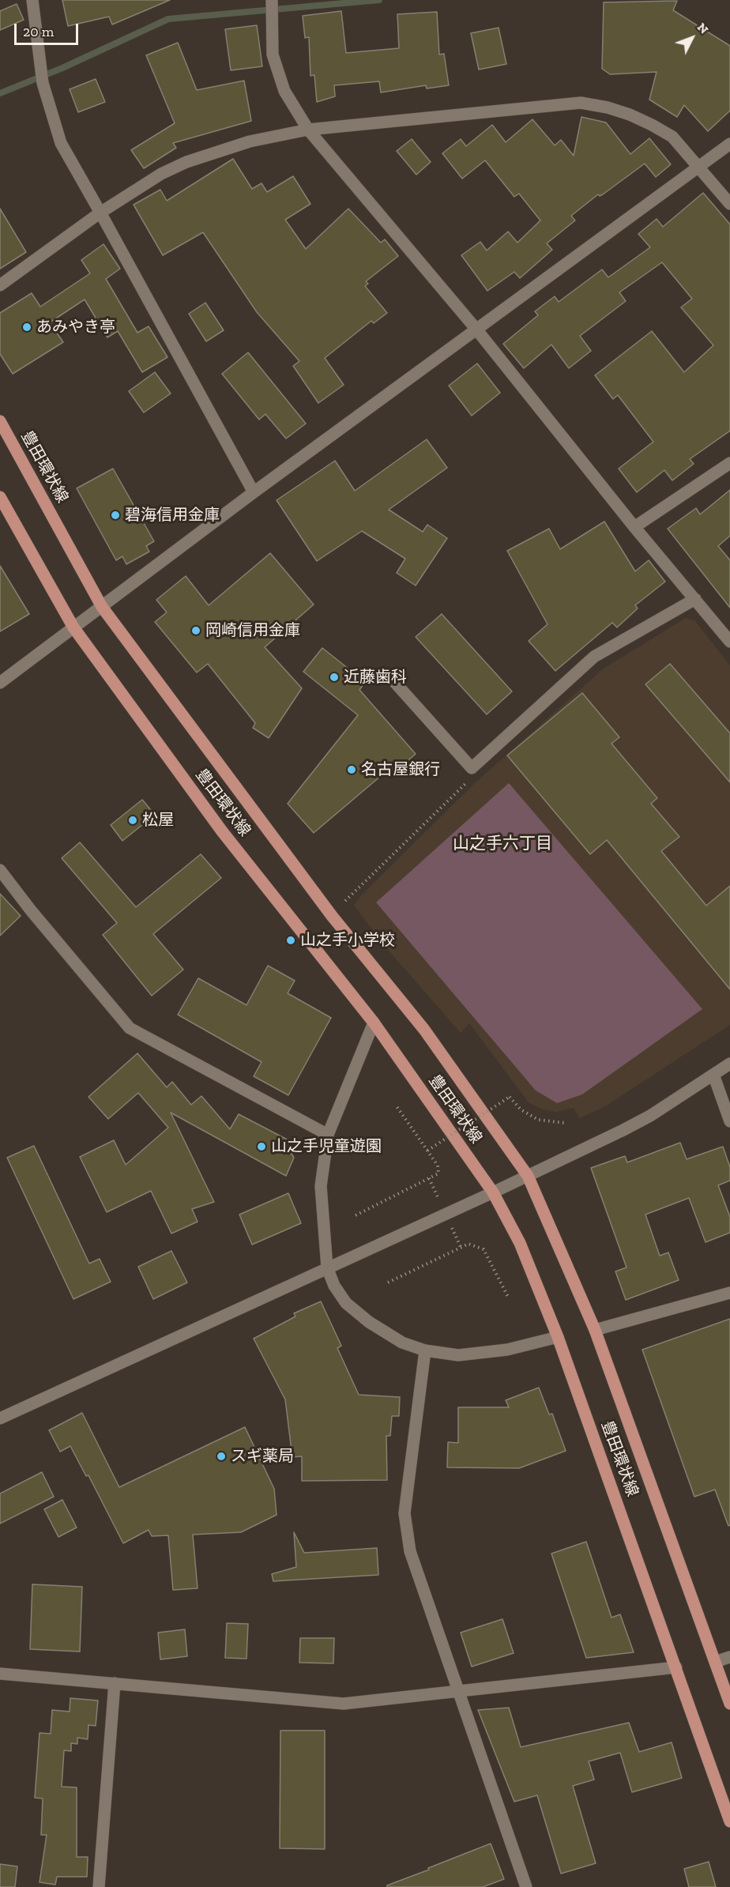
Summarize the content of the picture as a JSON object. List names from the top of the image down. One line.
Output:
{"streets":{"main road":["豊田環状線"]},"districts":["山之手六丁目"],"places":["あみやき亭","碧海信用金庫","岡崎信用金庫","近藤歯科","名古屋銀行","松屋","山之手小学校","山之手児童遊園","スギ薬局"],"scale_bar":"20 m","north":"top right"}
